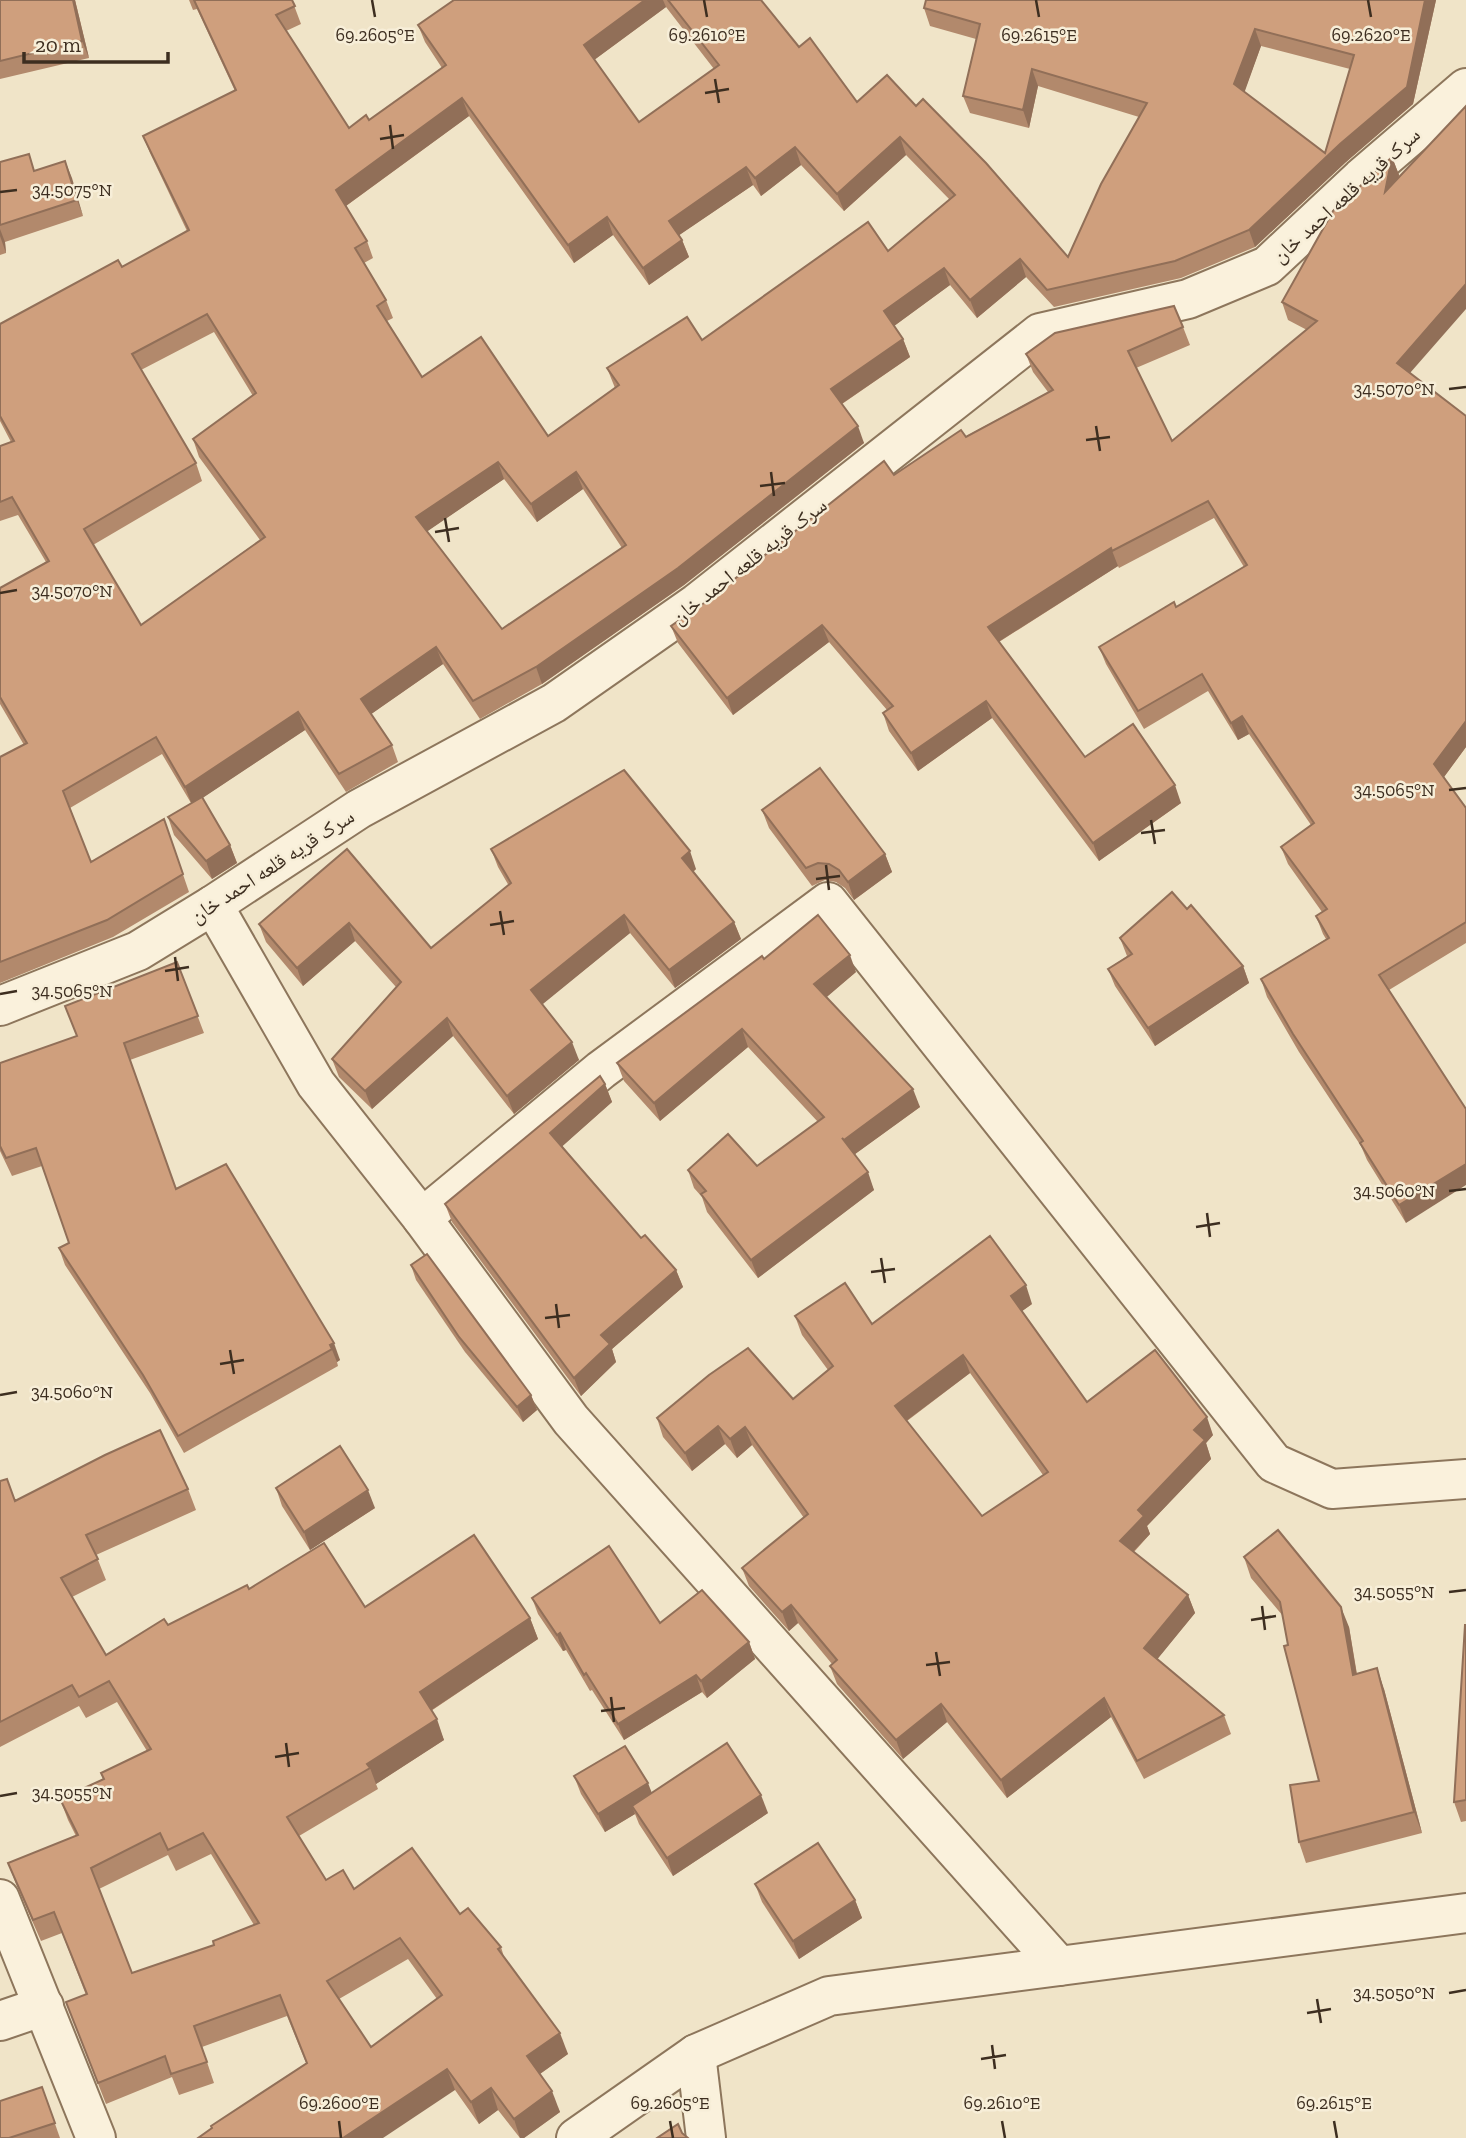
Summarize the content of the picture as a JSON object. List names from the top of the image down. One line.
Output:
{"streets":{"street":["سرک قریه قلعه احمد خان"]},"scale_bar":"20 m","coordinates":["69.2605°E","69.2610°E","69.2615°E","69.2620°E","34.5075°N","34.5070°N","34.5065°N","34.5060°N","34.5055°N","34.5050°N","69.2600°E"]}
